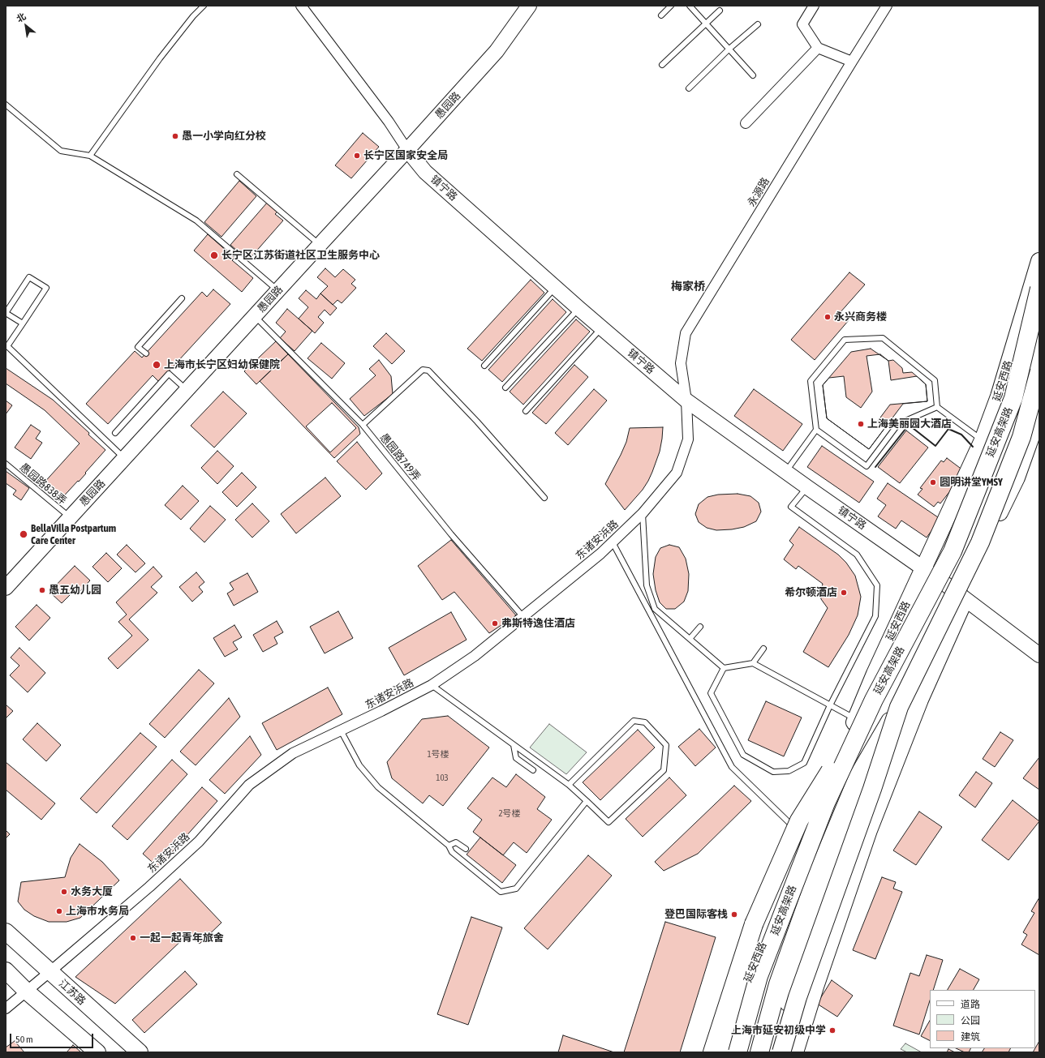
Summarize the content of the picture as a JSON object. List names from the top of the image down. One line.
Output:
{"streets":{"highway":["延安高架路"],"main road":["延安西路","江苏路"],"street":["愚园路","镇宁路","永源路","东诸安浜路"],"lane":["愚园路749弄","愚园路838弄"]},"crossings":[["愚园路","镇宁路"],["愚园路","愚园路749弄"],["愚园路","愚园路838弄"],["镇宁路","永源路"],["镇宁路","延安西路"],["镇宁路","东诸安浜路"],["永源路","东诸安浜路"],["愚园路749弄","东诸安浜路"],["东诸安浜路","江苏路"]],"districts":["梅家桥"],"places":["愚一小学向红分校","长宁区国家安全局","长宁区江苏街道社区卫生服务中心","永兴商务楼","上海市长宁区妇幼保健院","上海美丽园大酒店","圆明讲堂YMSY","BellaVilla Postpartum Care Center","愚五幼儿园","希尔顿酒店","弗斯特逸住酒店","水务大厦","上海市水务局","登巴国际客栈","一起一起青年旅舍","上海市延安初级中学"],"house_numbers":["1号楼","103","2号楼"],"legend":["道路","公园","建筑"],"scale_bar":"50 m","north":"top left"}
